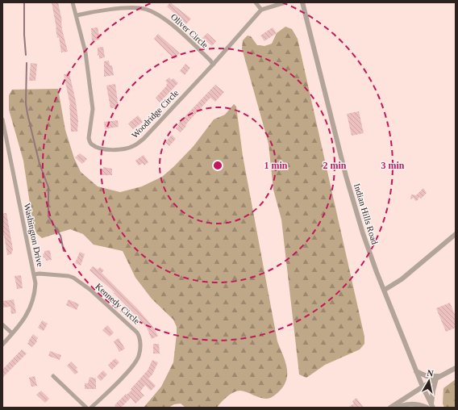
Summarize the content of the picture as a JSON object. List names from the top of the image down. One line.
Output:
{"streets":{"street":["Oliver Circle","Woodridge Circle","Indian Hills Road","Washington Drive","Kennedy Circle"]},"crossings":[["Oliver Circle","Woodridge Circle"],["Washington Drive","Kennedy Circle"]],"north":"top","rings":["1 min","2 min","3 min"]}
